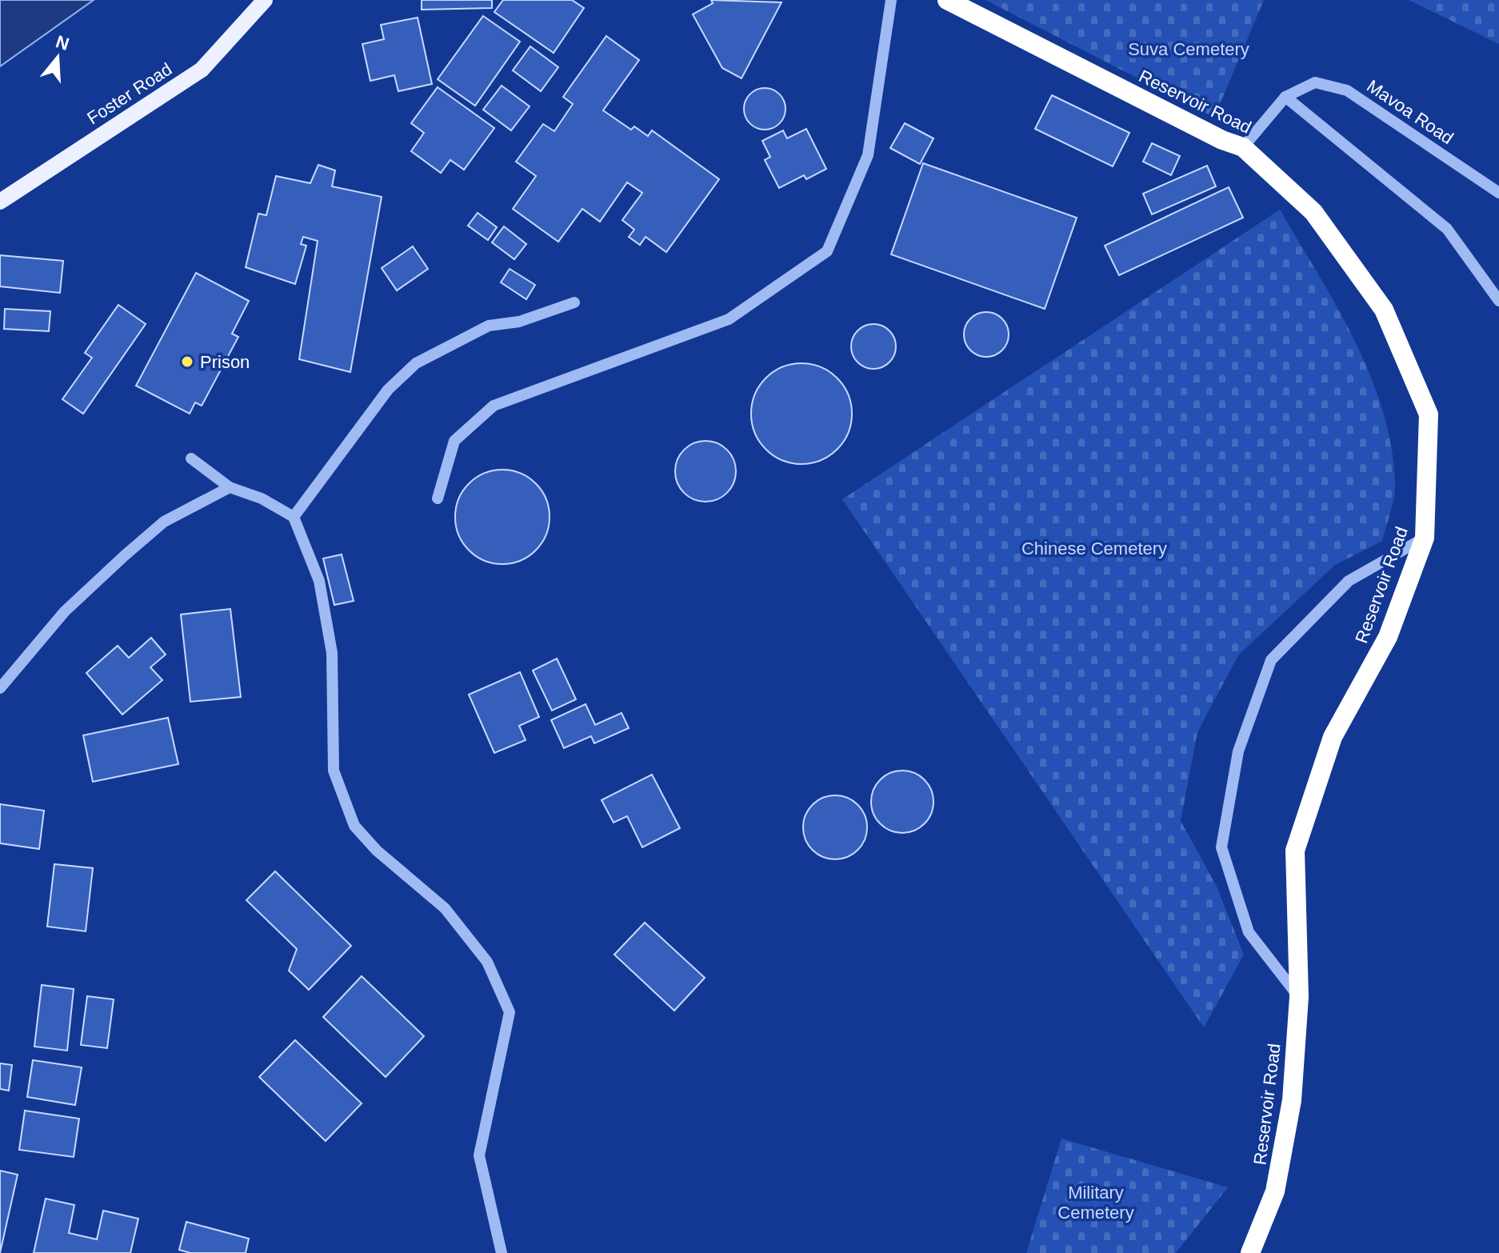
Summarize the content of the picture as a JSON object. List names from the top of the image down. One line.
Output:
{"streets":{"highway":["Reservoir Road"],"main road":["Foster Road"],"street":["Mavoa Road"]},"crossings":[["Reservoir Road","Mavoa Road"]],"parks":["Suva Cemetery","Chinese Cemetery","Military Cemetery"],"places":["Prison"],"north":"top"}
